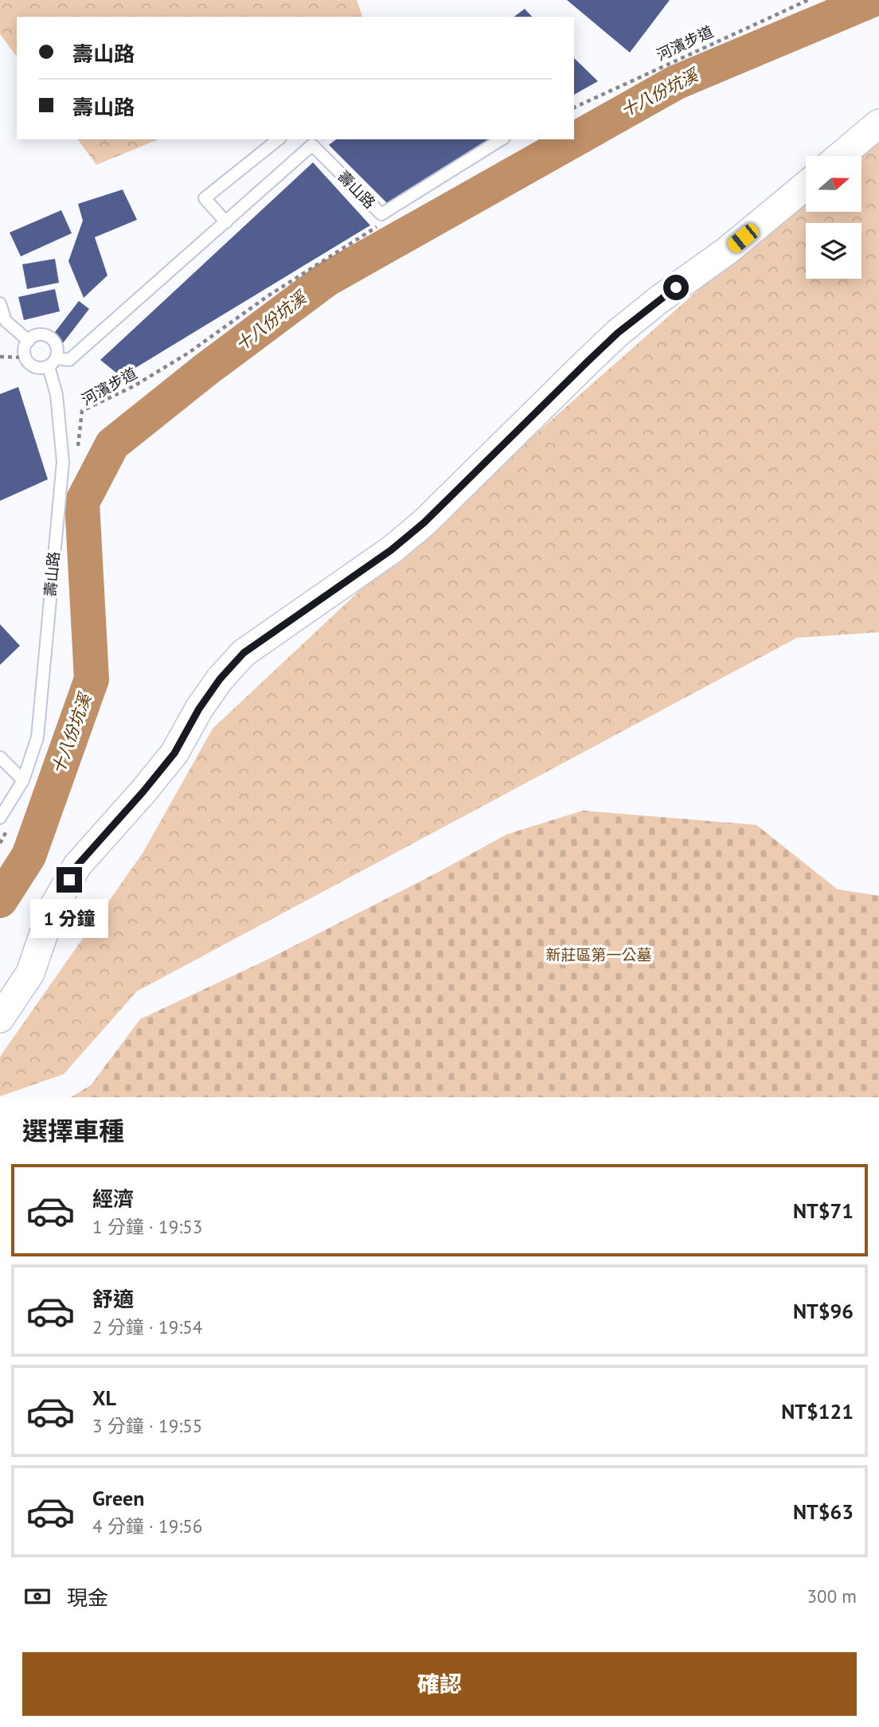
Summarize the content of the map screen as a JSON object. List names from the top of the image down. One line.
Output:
{"streets":{"lane":["壽山路"],"path":["河濱步道"]},"water":["十八份坑溪"],"parks":["新莊區第一公墓"],"north":"right","page":{"banner":["壽山路","壽山路"],"bubble":"1 分鐘","heading":"選擇車種","list":[{"name":"經濟","note":"1 分鐘 · 19:53","value":"NT$71"},{"name":"舒適","note":"2 分鐘 · 19:54","value":"NT$96"},{"name":"XL","note":"3 分鐘 · 19:55","value":"NT$121"},{"name":"Green","note":"4 分鐘 · 19:56","value":"NT$63"}],"pay":["現金","300 m"],"buttons":"確認"}}
